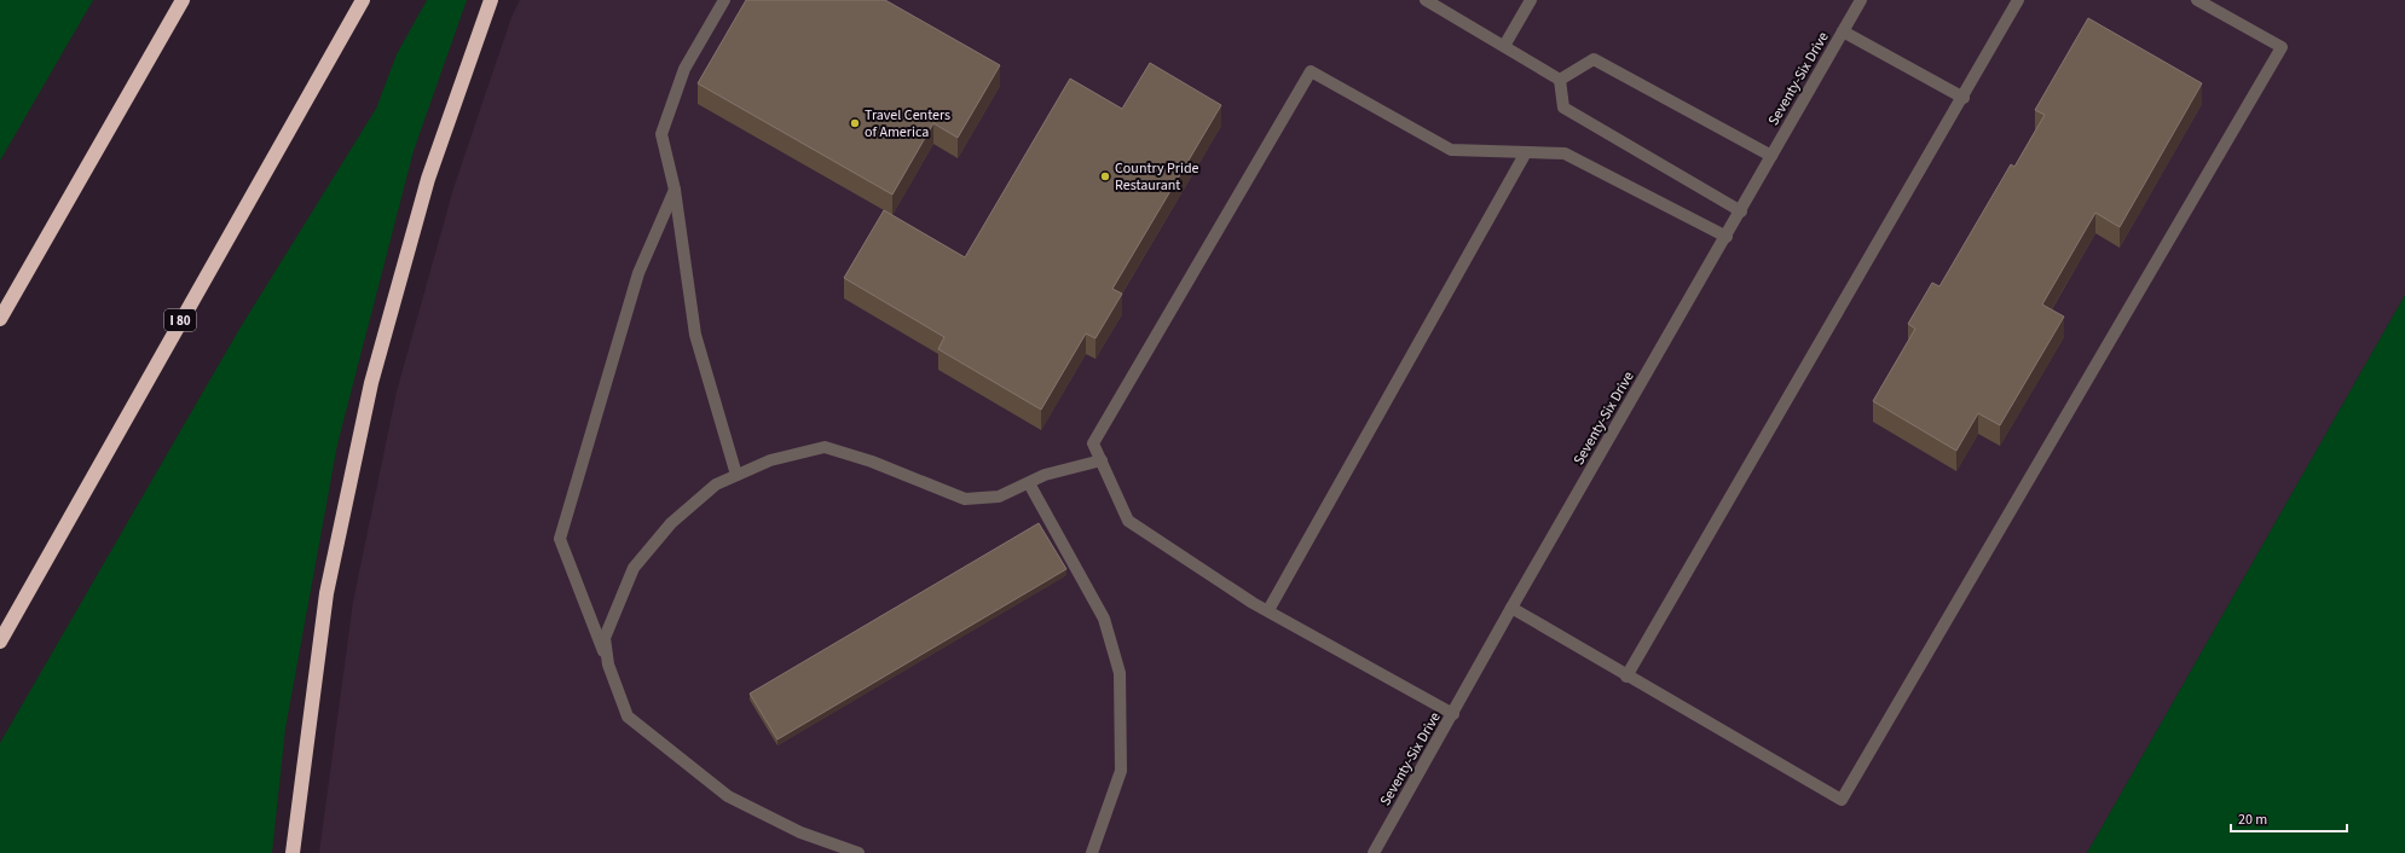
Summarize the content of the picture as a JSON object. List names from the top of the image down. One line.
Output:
{"streets":{"highway":["I 80"],"street":["Seventy-Six Drive"]},"places":["Travel Centers of America","Country Pride Restaurant"],"scale_bar":"20 m"}
